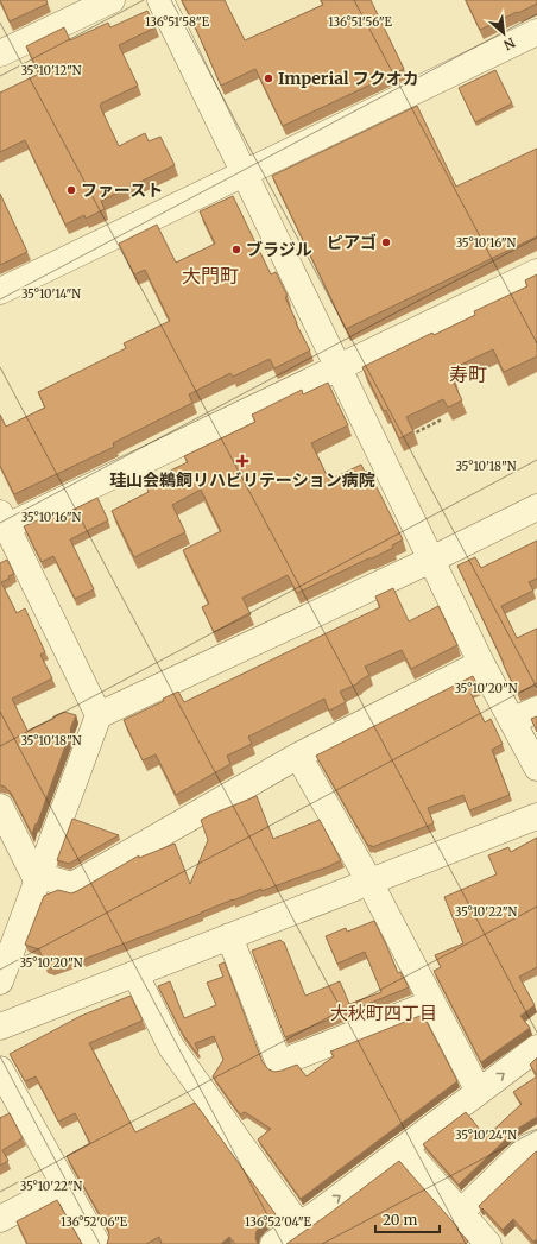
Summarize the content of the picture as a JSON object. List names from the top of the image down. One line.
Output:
{"districts":["大門町","寿町","大秋町四丁目"],"places":{"other":["Imperial フクオカ","ファースト","ピアゴ","ブラジル"],"health":["珪山会鵜飼リハビリテーション病院"]},"scale_bar":"20 m","north":"bottom right","coordinates":["136°51'58\"E","136°51'56\"E","35°10'12\"N","35°10'16\"N","35°10'14\"N","35°10'18\"N","35°10'20\"N","35°10'22\"N","35°10'24\"N","136°52'06\"E","136°52'04\"E"]}
